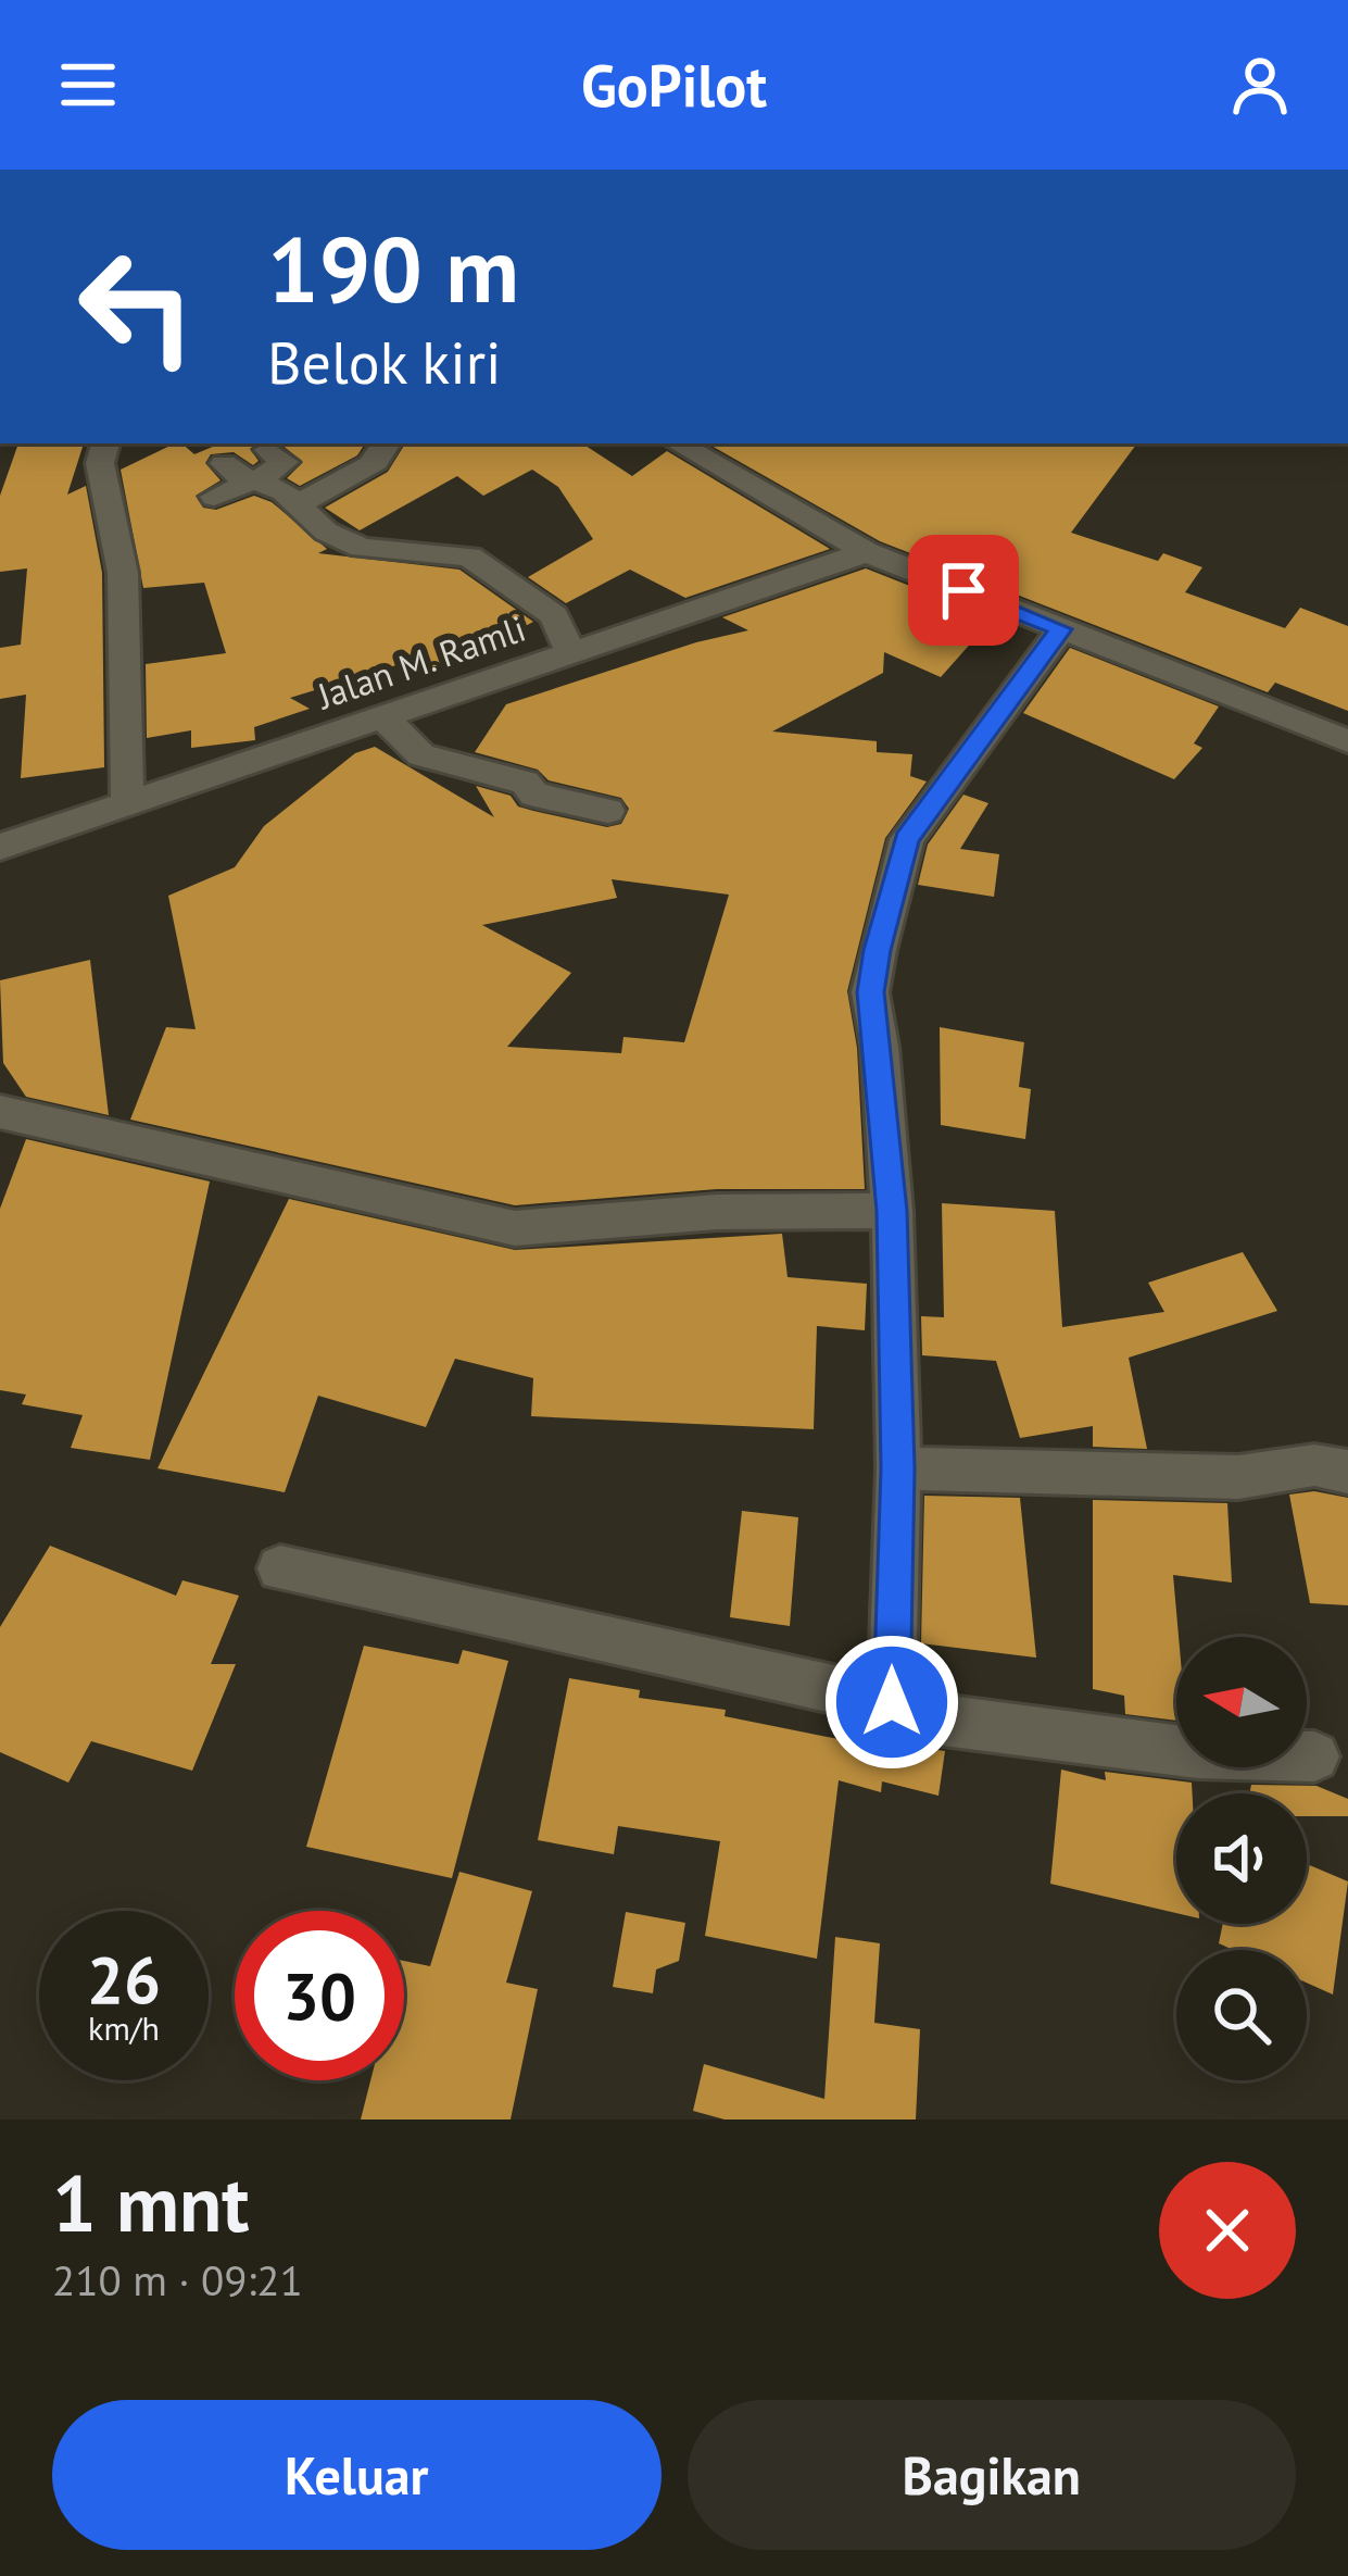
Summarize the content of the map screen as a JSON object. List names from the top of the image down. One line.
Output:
{"streets":{"street":["Jalan M. Ramli"]},"north":"left","page":{"header":"GoPilot","turn":["190 m","Belok kiri"],"speed":"26 km/h","limit":"30","heading":["1 mnt","210 m · 09:21"],"buttons":["Keluar","Bagikan"]}}
